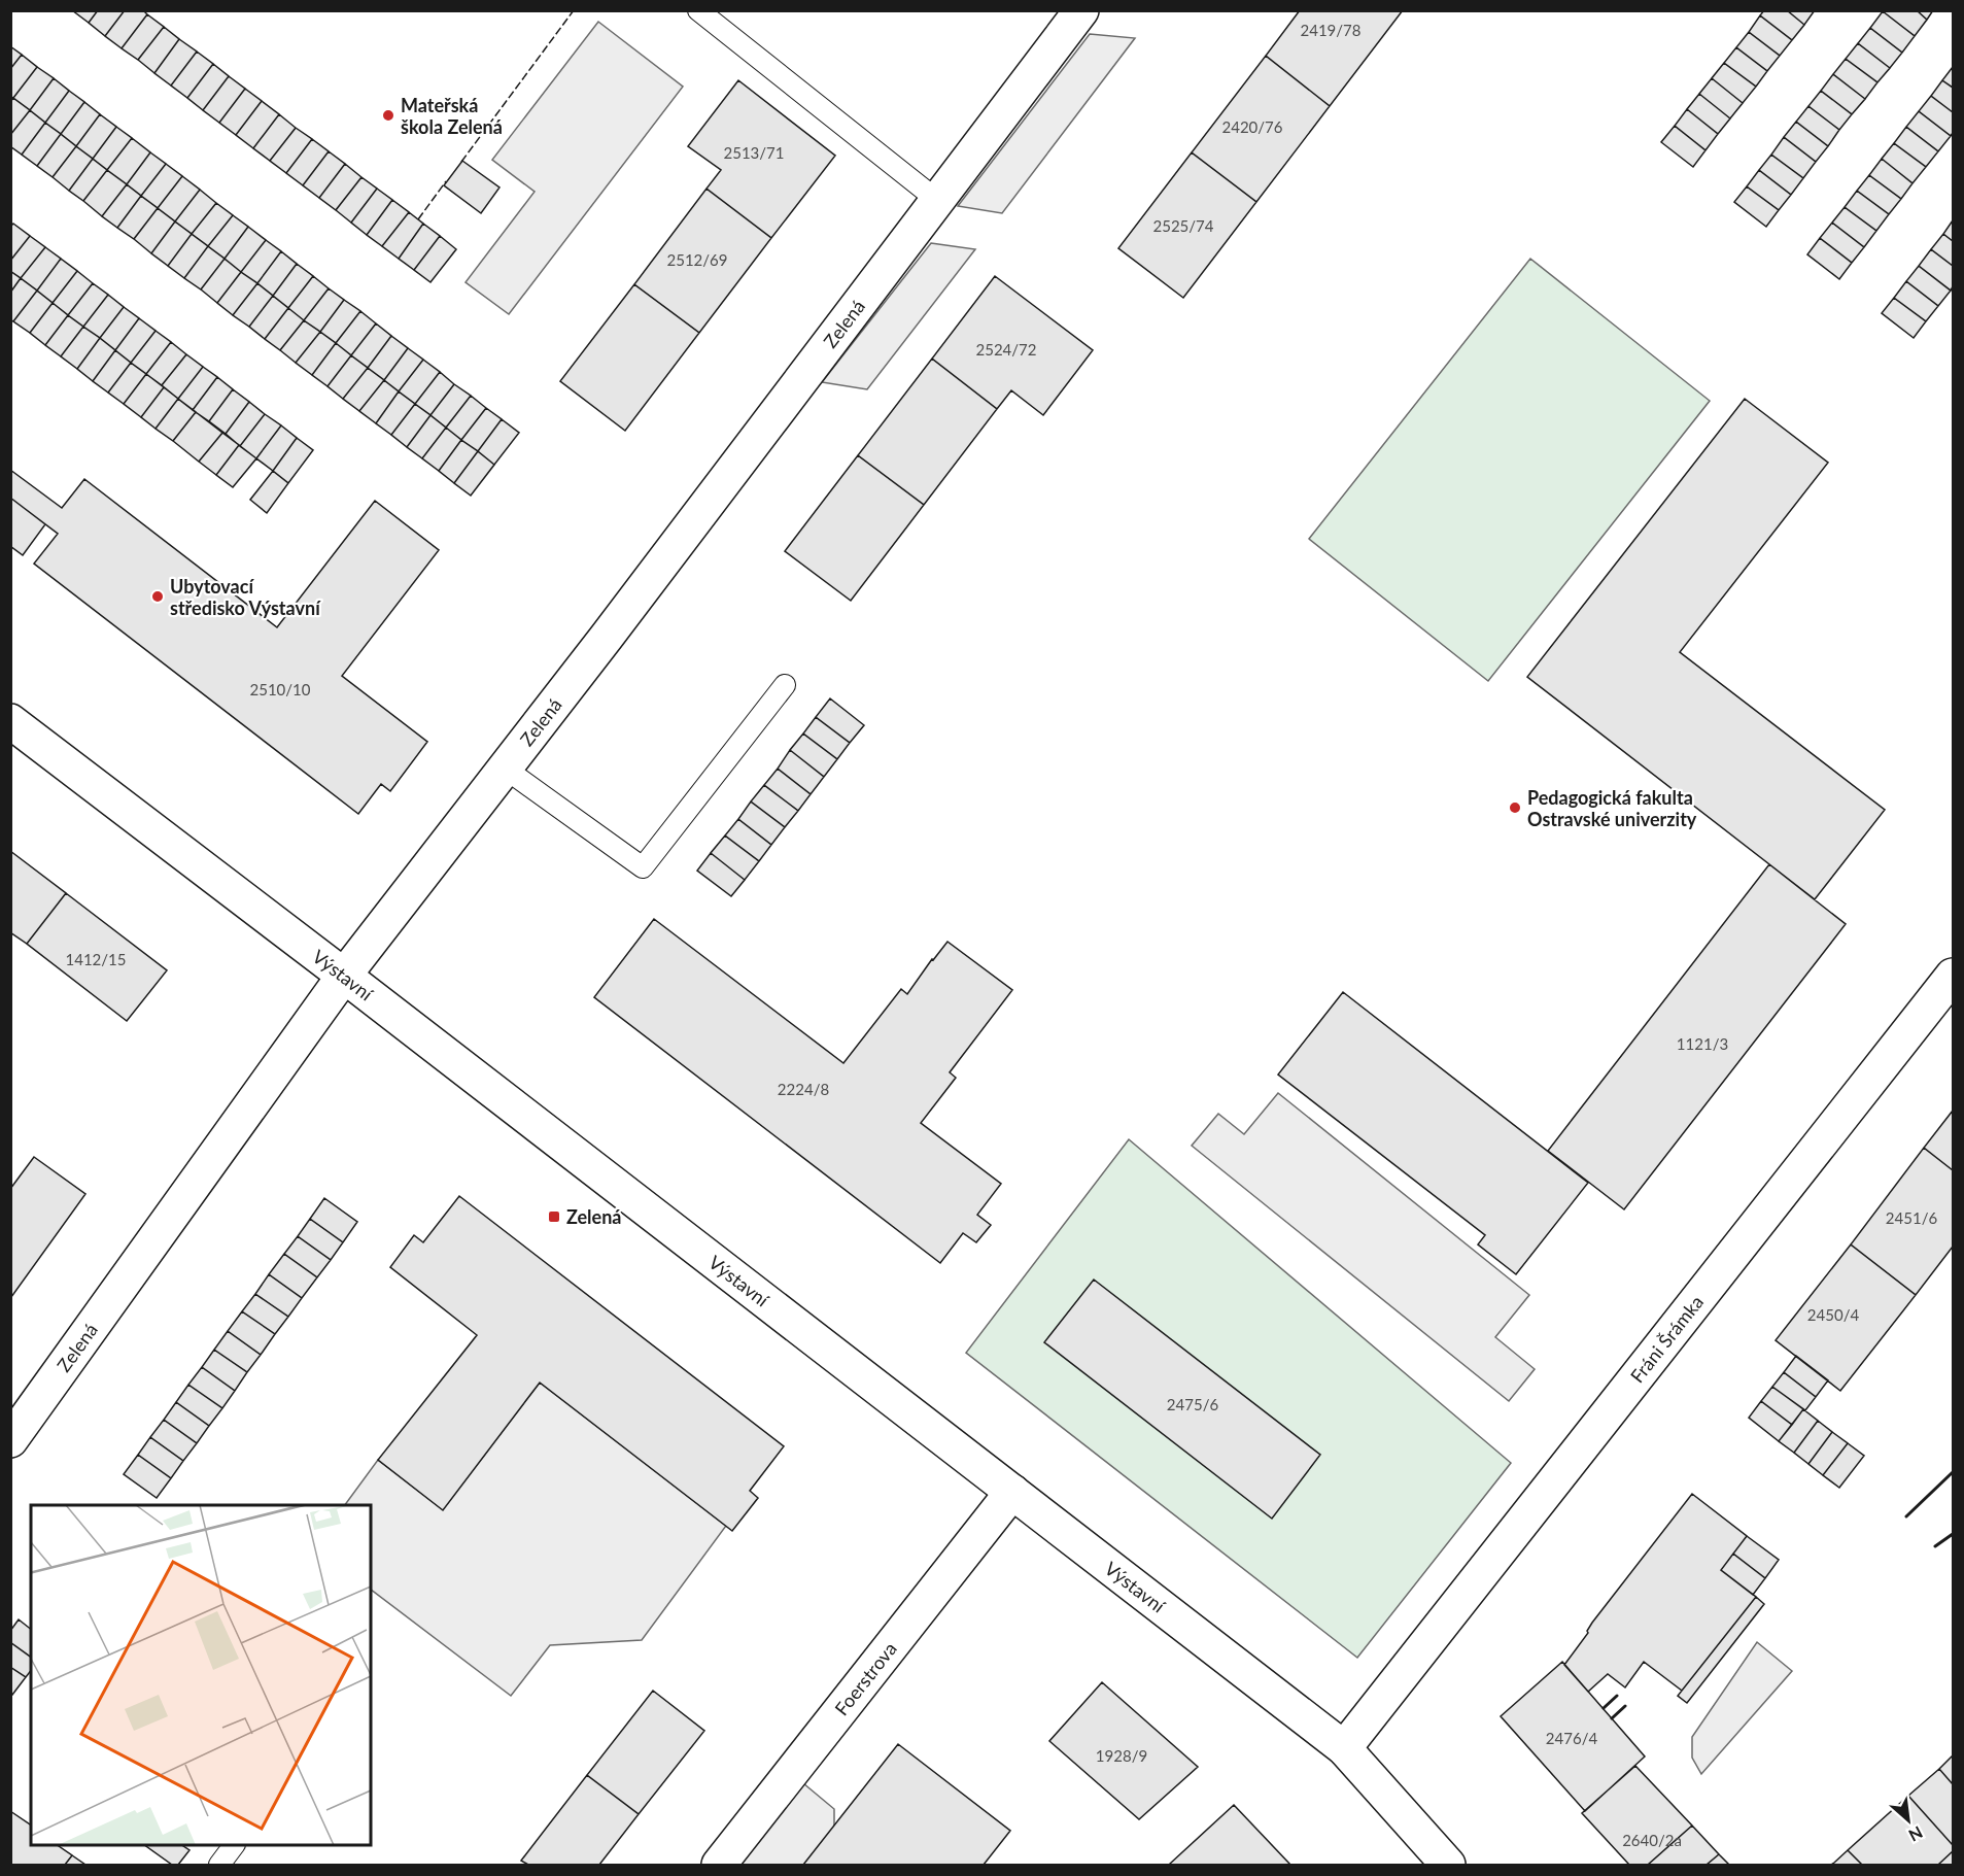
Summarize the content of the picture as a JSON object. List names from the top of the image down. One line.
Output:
{"streets":{"street":["Zelená","Výstavní","Fráni Šrámka","Foerstrova"]},"crossings":[["Zelená","Výstavní"],["Výstavní","Fráni Šrámka"],["Výstavní","Foerstrova"]],"places":{"other":["Mateřská škola Zelená","Ubytovací středisko Výstavní","Pedagogická fakulta Ostravské univerzity"],"transit":["Zelená"]},"house_numbers":["2419/78","2420/76","2513/71","2525/74","2512/69","2524/72","2510/10","1412/15","1121/3","2224/8","2451/6","2450/4","2475/6","2476/4","1928/9","2640/2a"],"north":"bottom right"}
